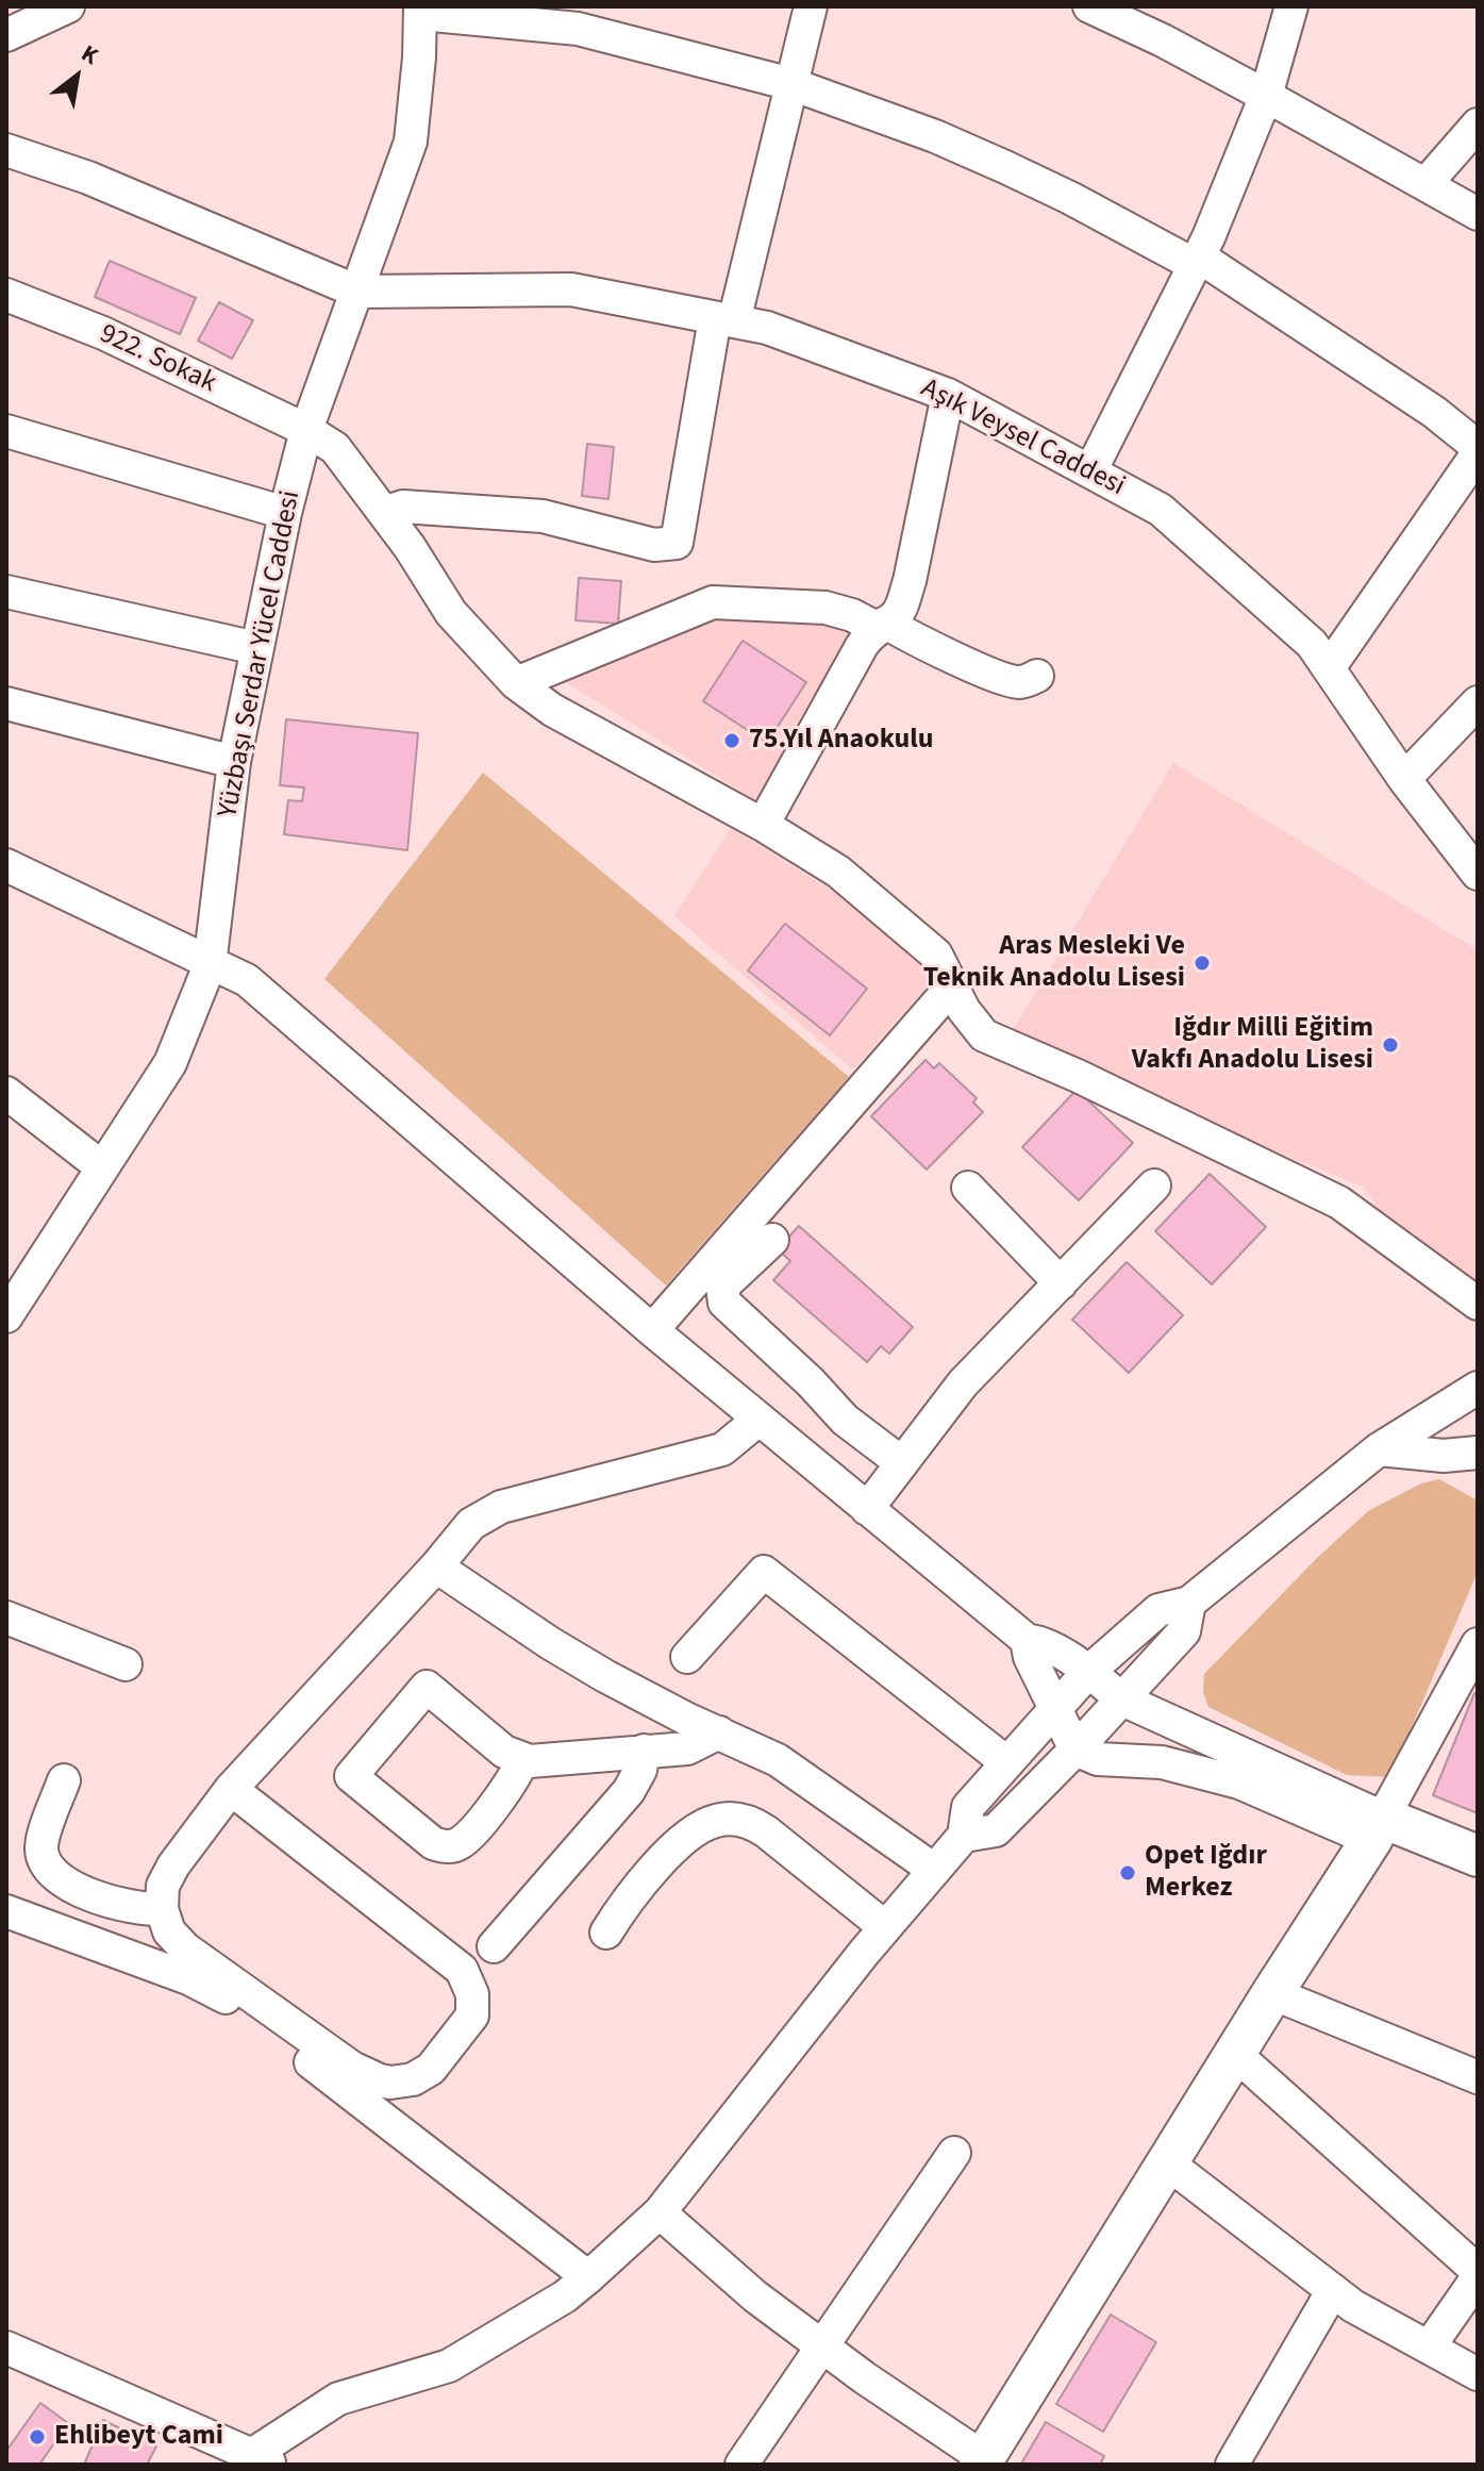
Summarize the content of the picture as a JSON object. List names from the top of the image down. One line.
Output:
{"streets":{"street":["922. Sokak","Aşık Veysel Caddesi","Yüzbaşı Serdar Yücel Caddesi"]},"crossings":[["922. Sokak","Yüzbaşı Serdar Yücel Caddesi"],["Aşık Veysel Caddesi","Yüzbaşı Serdar Yücel Caddesi"]],"places":["75.Yıl Anaokulu","Aras Mesleki Ve Teknik Anadolu Lisesi","Iğdır Milli Eğitim Vakfı Anadolu Lisesi","Opet Iğdır Merkez","Ehlibeyt Cami"],"north":"top right"}
